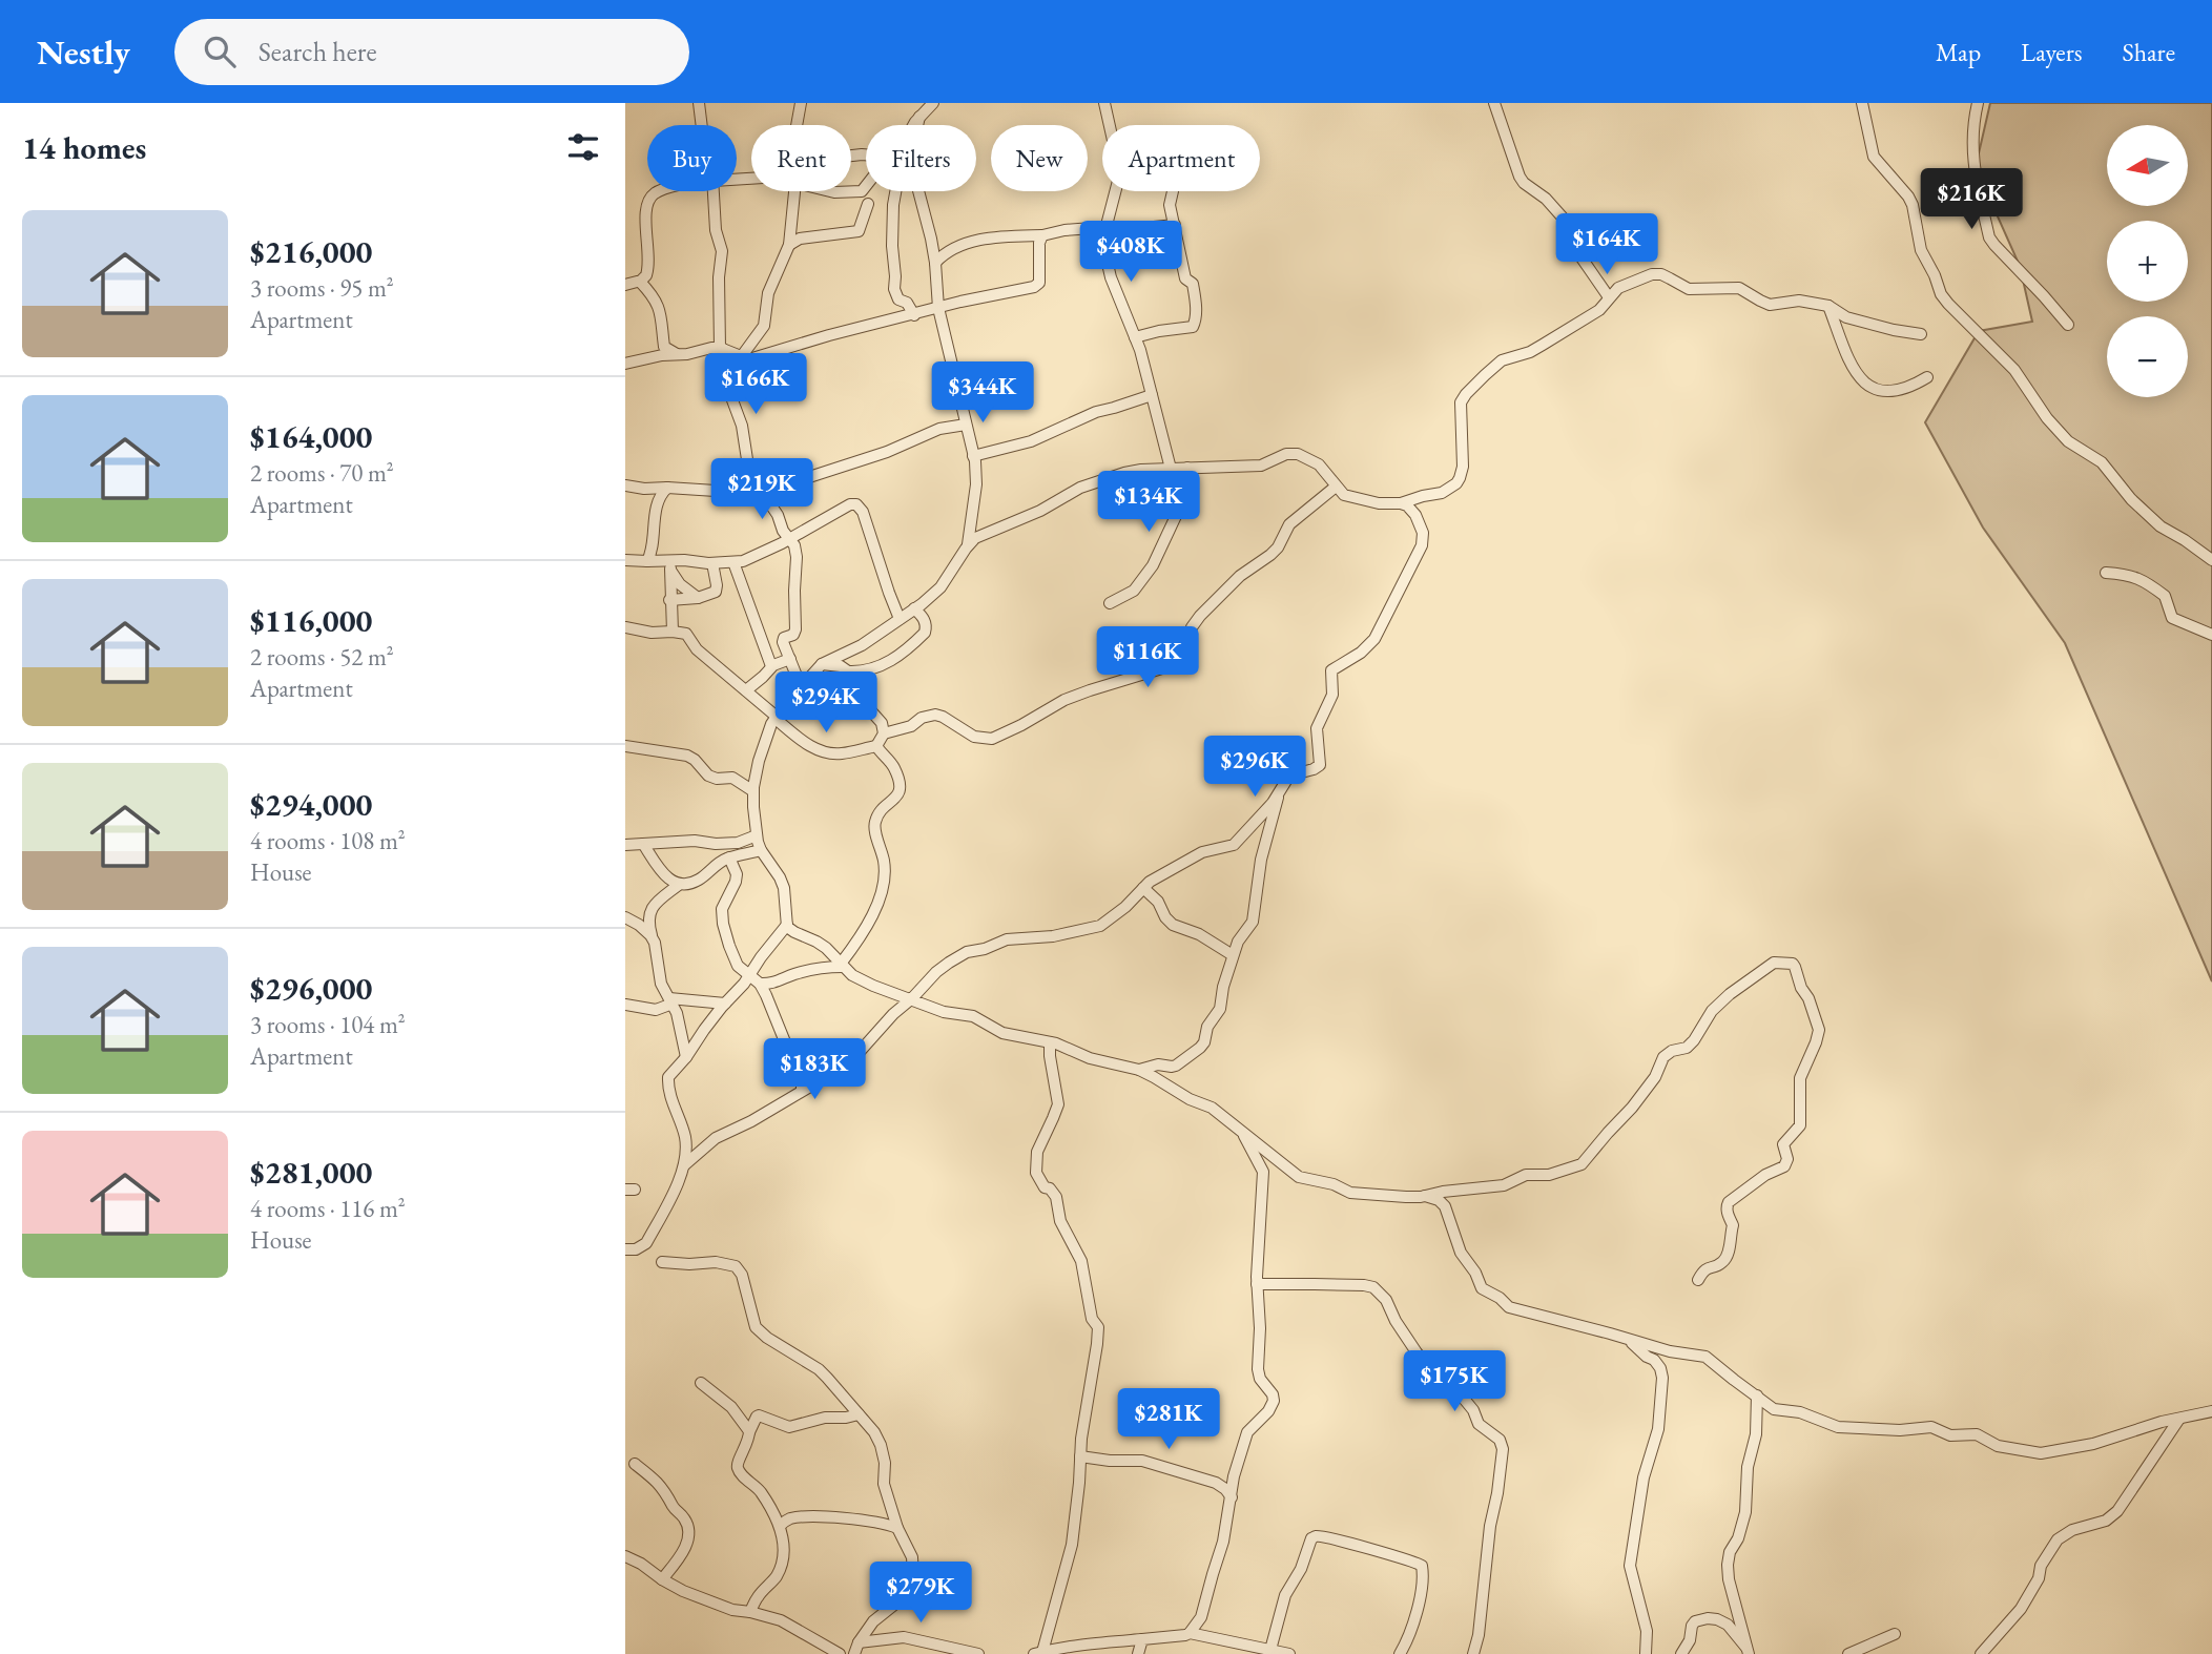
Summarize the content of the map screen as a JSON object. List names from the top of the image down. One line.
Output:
{"north":"left","page":{"header":"Nestly","search":"Search here","nav":["Map","Layers","Share"],"heading":"14 homes","map_buttons":["+","−"],"chip":["Buy","Rent","Filters","New","Apartment"],"price":["$216K","$164K","$408K","$166K","$344K","$219K","$134K","$116K","$294K","$296K","$183K","$175K","$281K","$279K"],"list":[{"name":"$216,000","note":"3 rooms · 95 m² · Apartment"},{"name":"$164,000","note":"2 rooms · 70 m² · Apartment"},{"name":"$116,000","note":"2 rooms · 52 m² · Apartment"},{"name":"$294,000","note":"4 rooms · 108 m² · House"},{"name":"$296,000","note":"3 rooms · 104 m² · Apartment"},{"name":"$281,000","note":"4 rooms · 116 m² · House"}]}}
